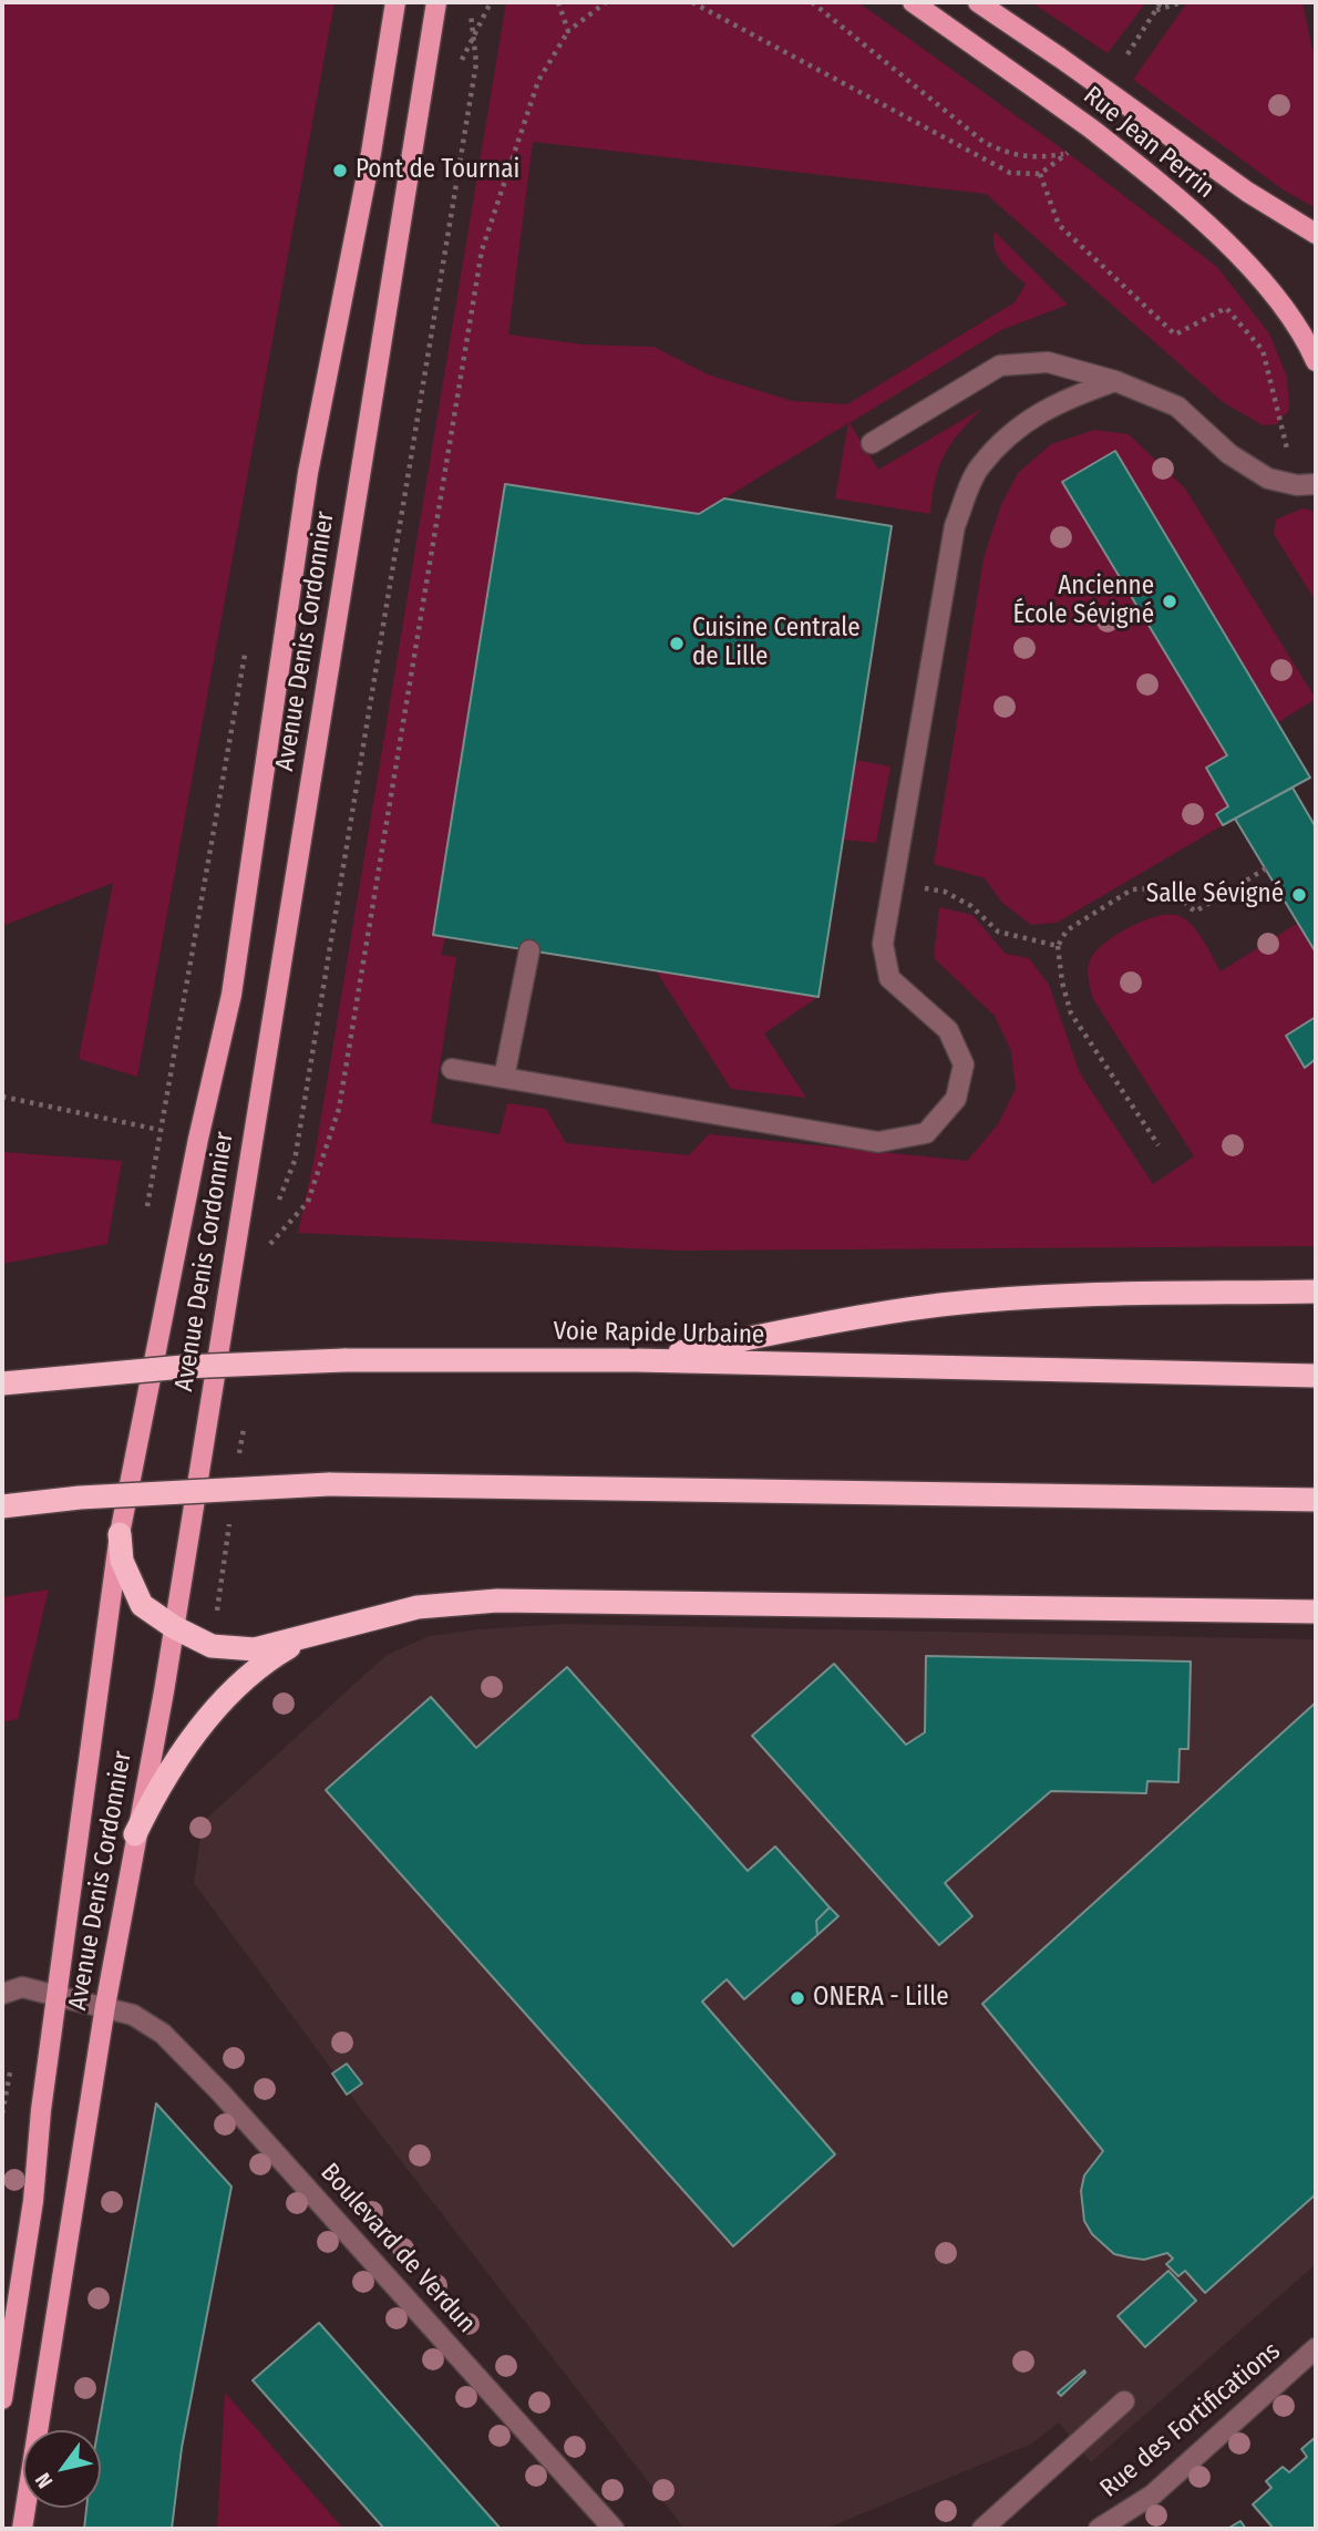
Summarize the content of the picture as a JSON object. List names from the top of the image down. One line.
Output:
{"streets":{"highway":["Voie Rapide Urbaine"],"main road":["Rue Jean Perrin","Avenue Denis Cordonnier"],"street":["Boulevard de Verdun","Rue des Fortifications"]},"crossings":[["Avenue Denis Cordonnier","Boulevard de Verdun"]],"places":["Pont de Tournai","Ancienne École Sévigné","Cuisine Centrale de Lille","Salle Sévigné","ONERA - Lille"],"north":"bottom left"}
